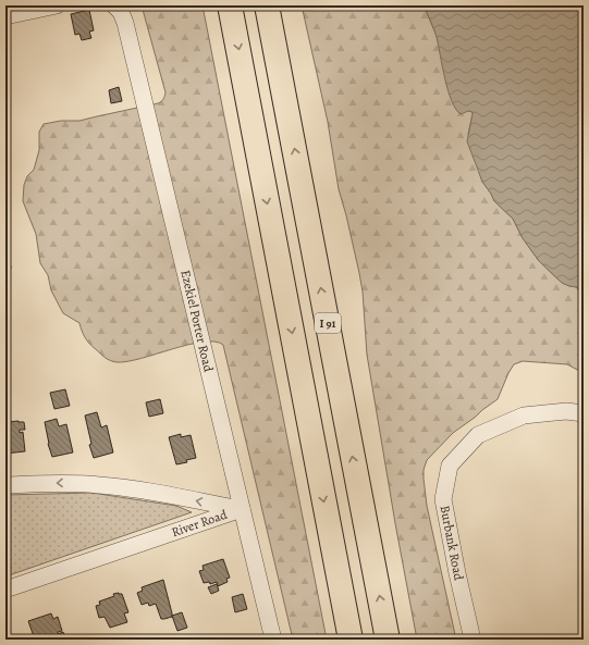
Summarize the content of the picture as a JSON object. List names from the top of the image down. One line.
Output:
{"streets":{"highway":["I 91"],"street":["Ezekiel Porter Road","River Road","Burbank Road"]},"crossings":[["Ezekiel Porter Road","River Road"]]}
